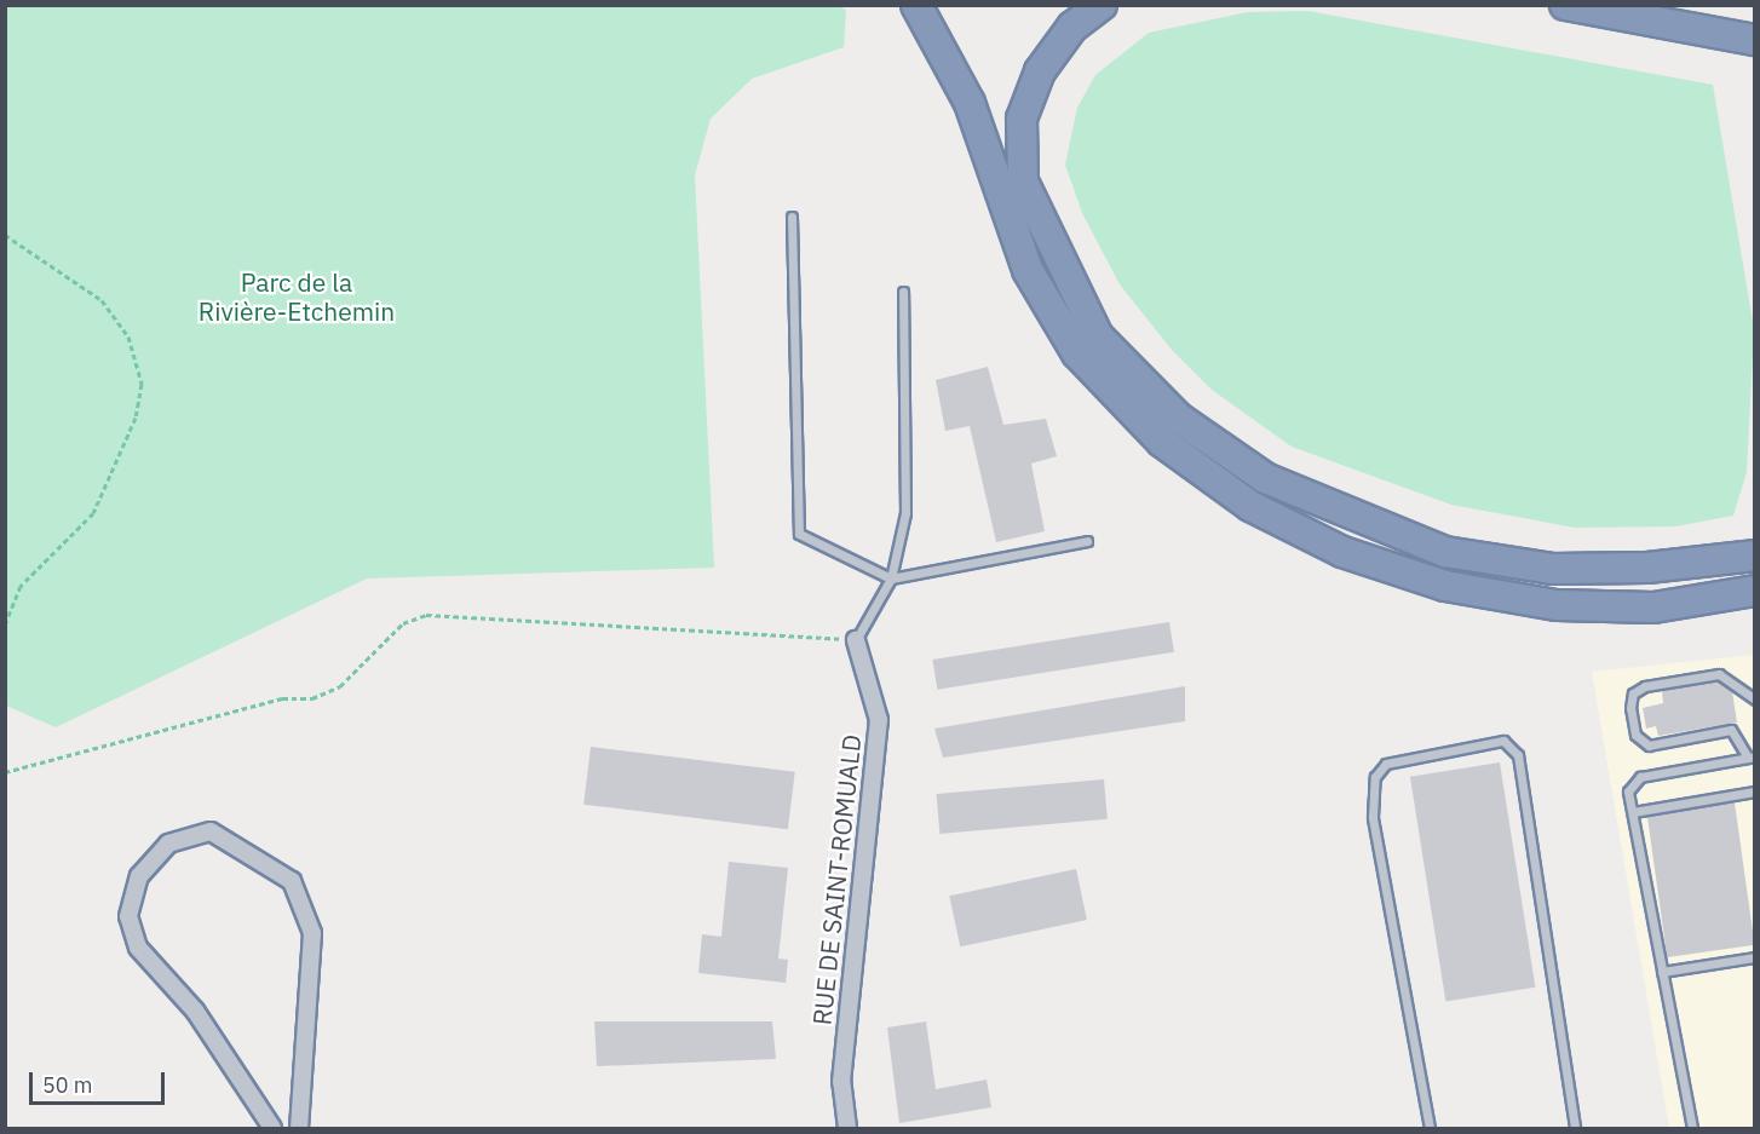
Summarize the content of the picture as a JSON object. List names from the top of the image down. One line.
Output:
{"streets":{"street":["RUE DE SAINT-ROMUALD"]},"parks":["Parc de la Rivière-Etchemin"],"scale_bar":"50 m"}
